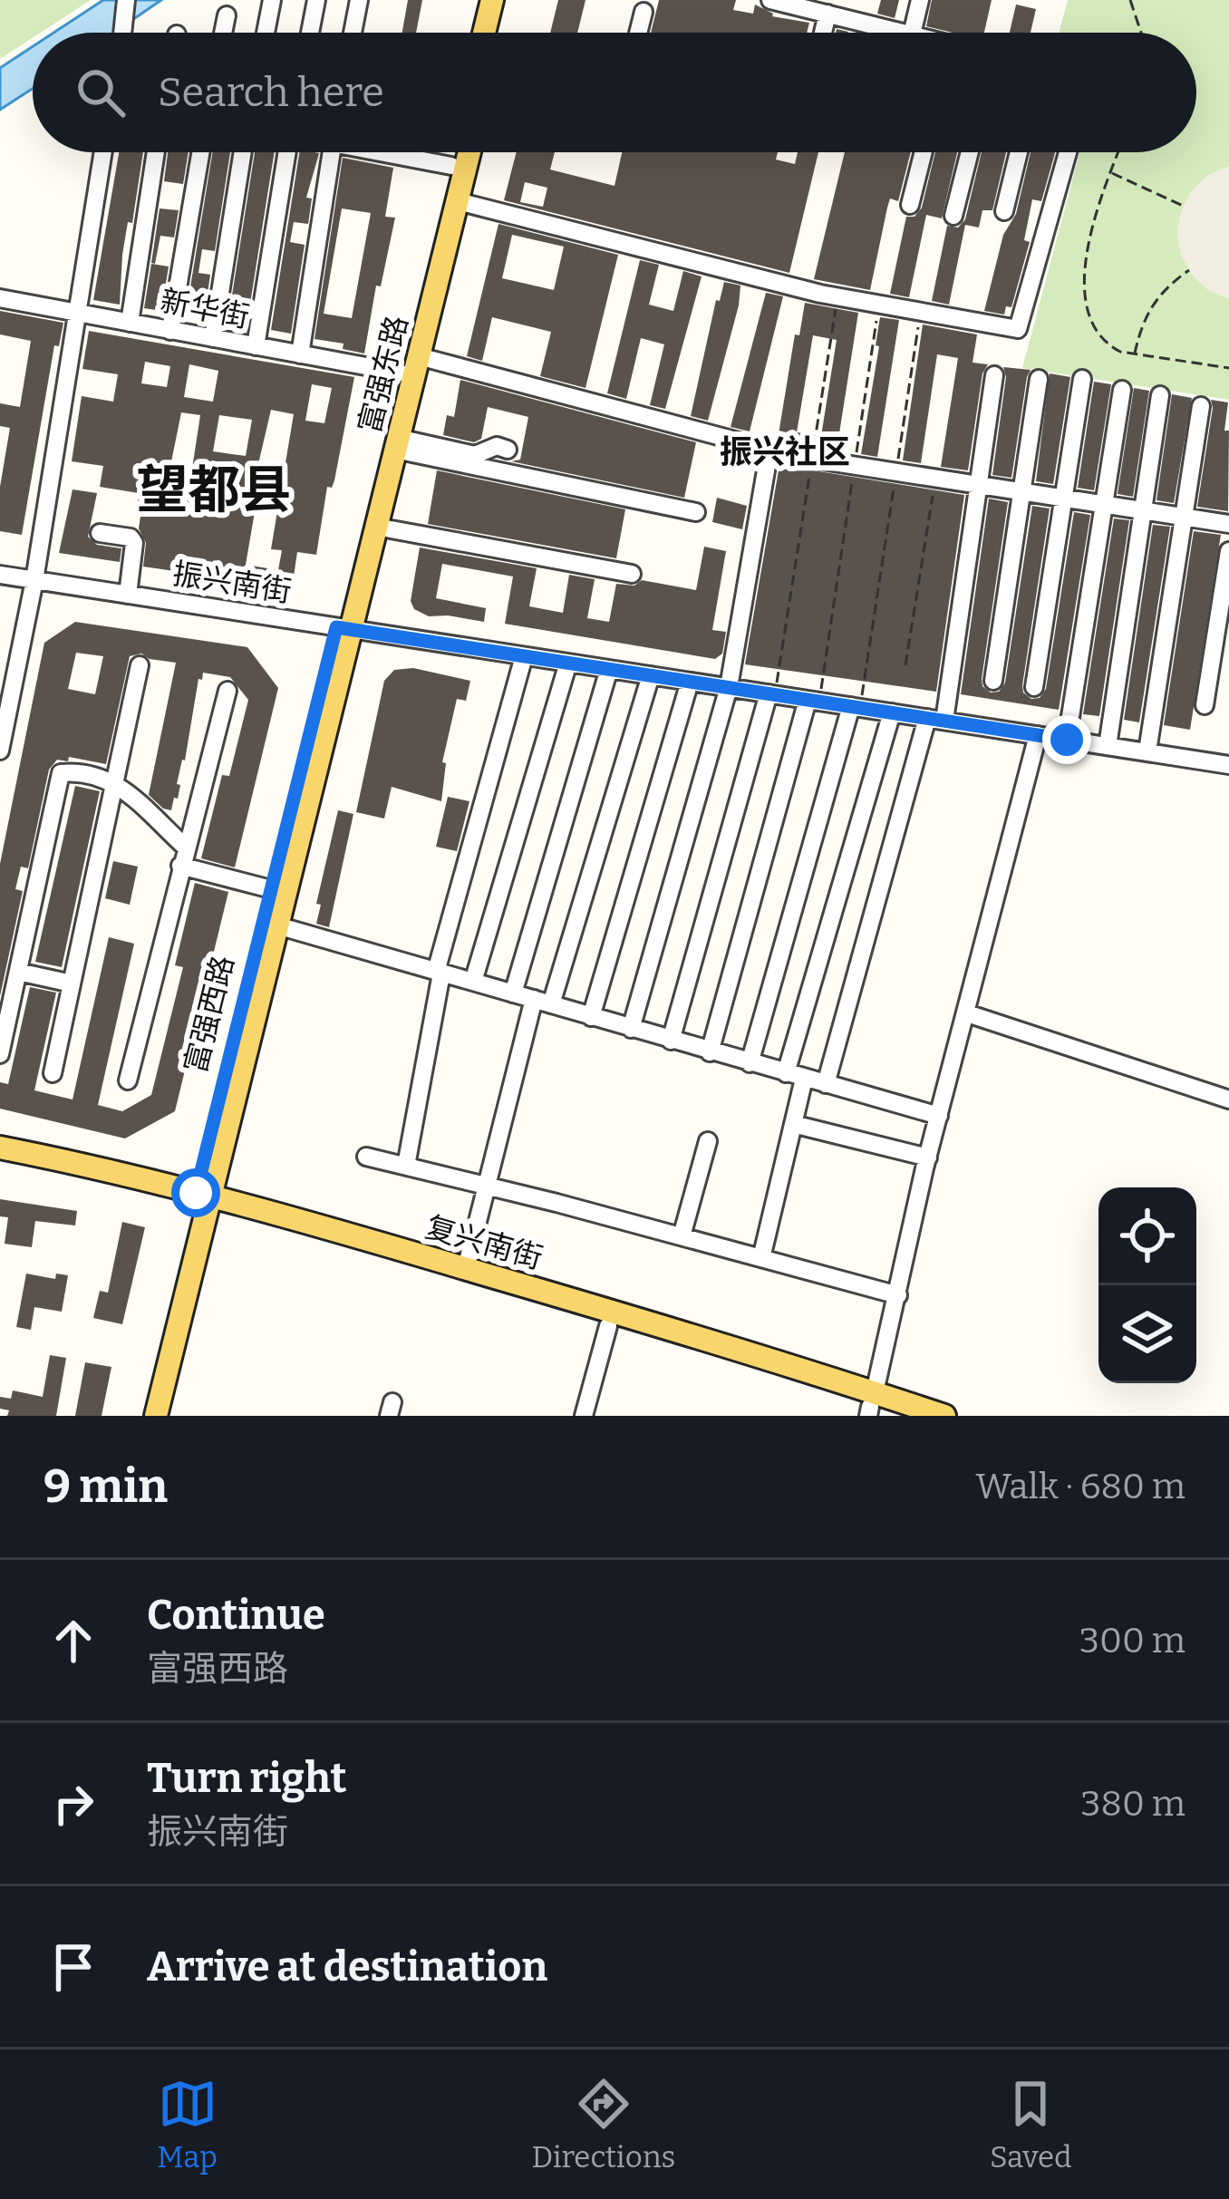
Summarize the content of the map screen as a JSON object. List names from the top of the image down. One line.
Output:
{"streets":{"main road":["富强东路","富强西路","复兴南街"],"street":["新华街","振兴南街"]},"crossings":[["新华街","富强东路"],["富强东路","振兴南街"],["富强东路","富强西路"],["振兴南街","富强西路"],["富强西路","复兴南街"]],"districts":["振兴社区","望都县"],"page":{"search":"Search here","heading":["9 min","Walk · 680 m"],"list":[["Continue","富强西路","300 m"],["Turn right","振兴南街","380 m"],"Arrive at destination"],"nav":["Map","Directions","Saved"]}}
